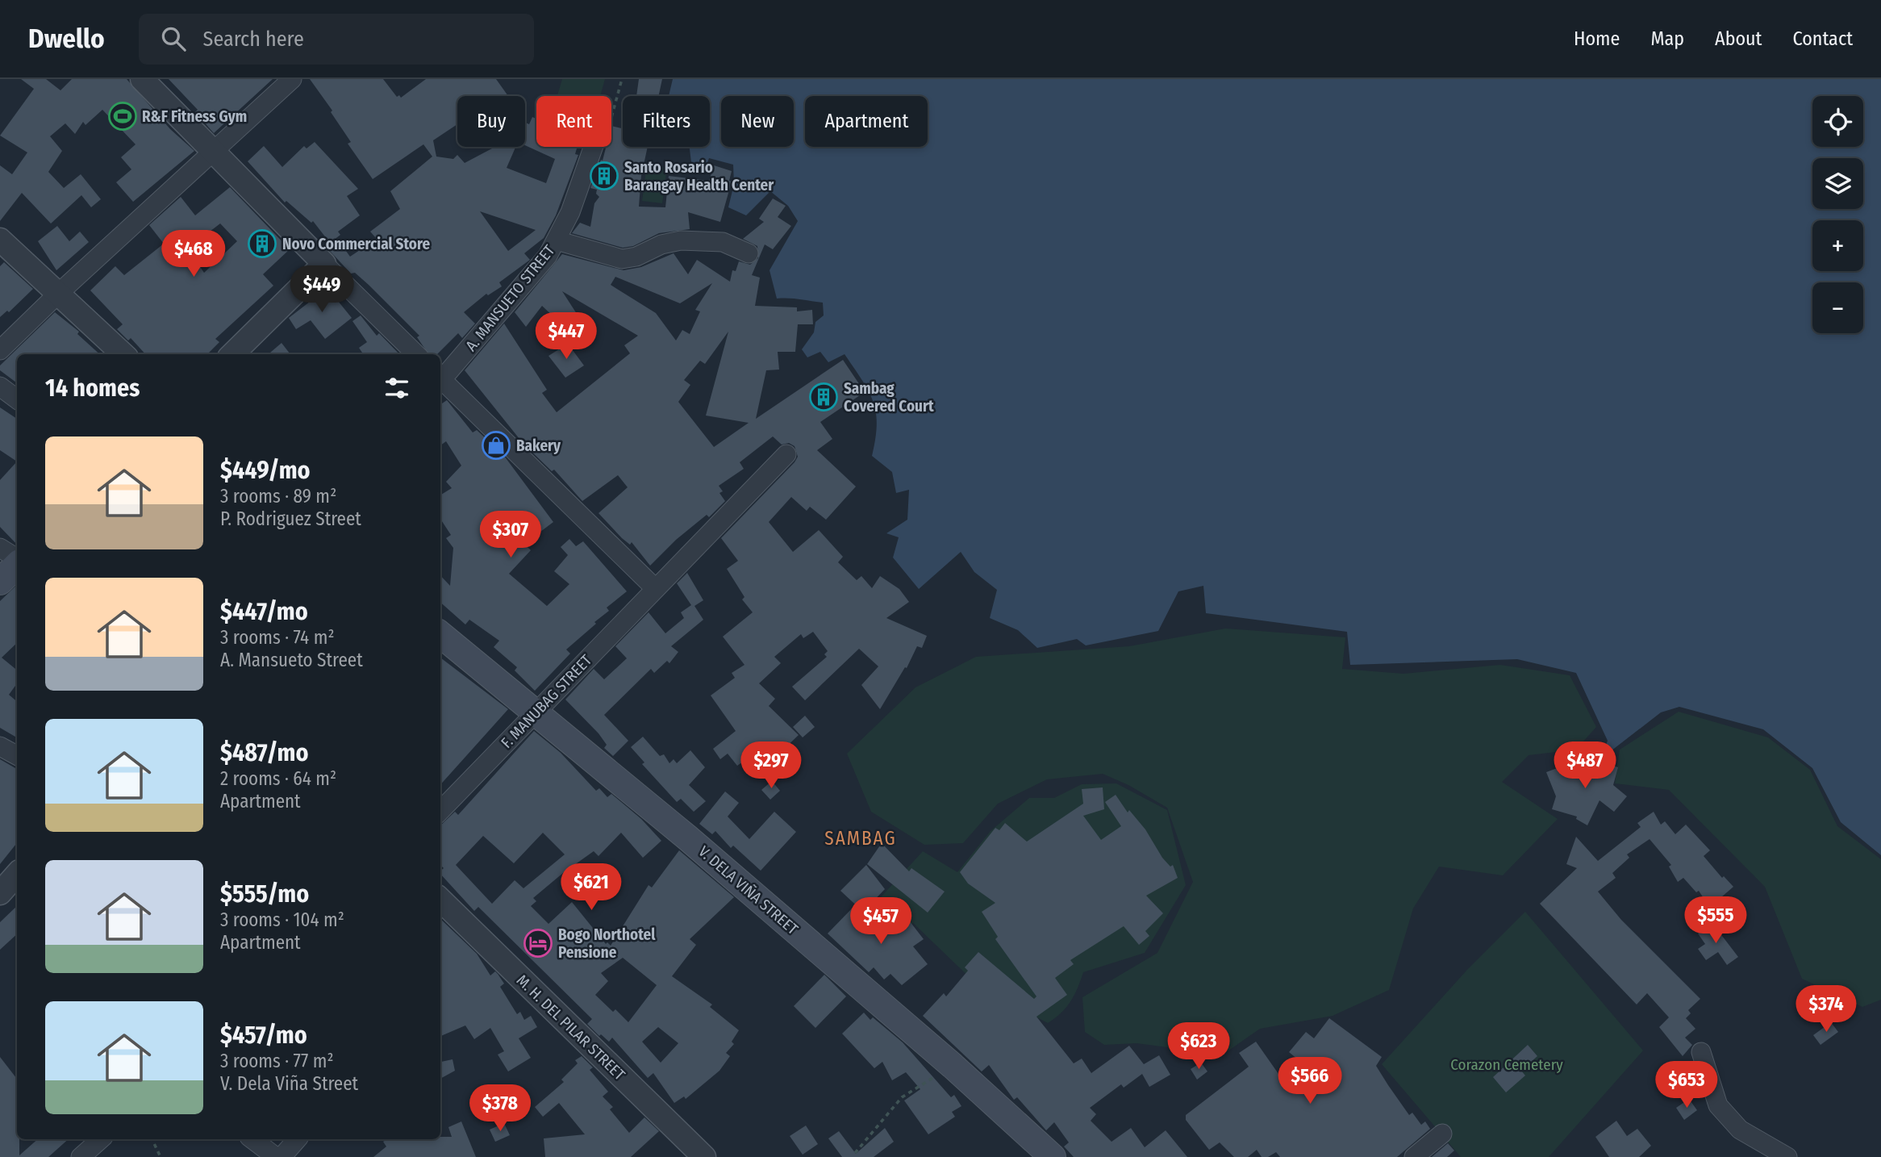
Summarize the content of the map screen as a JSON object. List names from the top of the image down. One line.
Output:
{"streets":{"main road":["V. DELA VIÑA STREET"],"street":["A. MANSUETO STREET","F. MANUBAG STREET","M. H. DEL PILAR STREET"]},"crossings":[["F. MANUBAG STREET","V. DELA VIÑA STREET"]],"districts":["SAMBAG"],"parks":["Corazon Cemetery"],"places":{"sports":["R&F Fitness Gym"],"building":["Santo Rosario Barangay Health Center","Novo Commercial Store","Sambag Covered Court"],"shop":["Bakery"],"hotel":["Bogo Northotel Pensione"]},"page":{"header":"Dwello","search":"Search here","nav":["Home","Map","About","Contact"],"map_buttons":["+","−"],"chip":["Buy","Rent","Filters","New","Apartment"],"price":["$468","$449","$447","$307","$297","$487","$621","$555","$457","$374","$623","$566","$653","$378"],"heading":"14 homes","list":[{"name":"$449/mo","note":"3 rooms · 89 m² · P. Rodriguez Street"},{"name":"$447/mo","note":"3 rooms · 74 m² · A. Mansueto Street"},{"name":"$487/mo","note":"2 rooms · 64 m² · Apartment"},{"name":"$555/mo","note":"3 rooms · 104 m² · Apartment"},{"name":"$457/mo","note":"3 rooms · 77 m² · V. Dela Viña Street"}]}}
